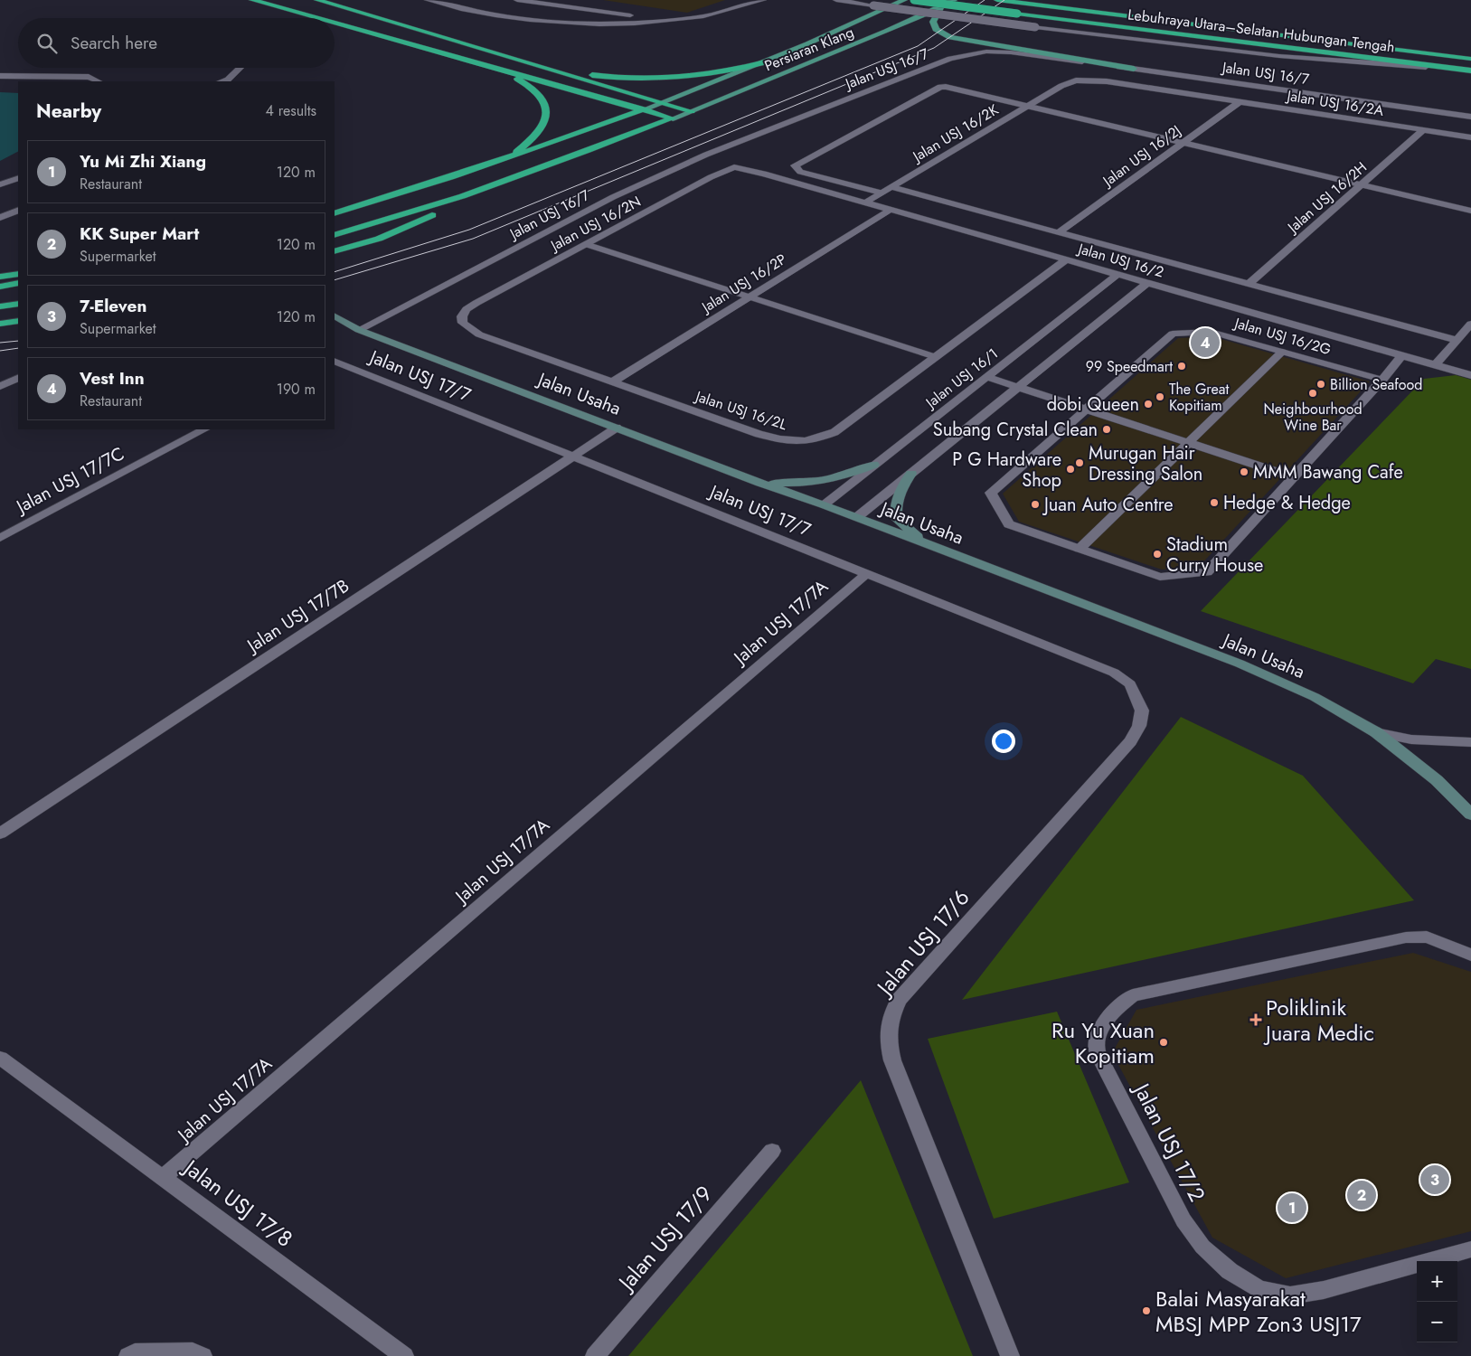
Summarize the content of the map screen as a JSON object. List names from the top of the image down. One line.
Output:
{"streets":{"highway":["Lebuhraya Utara–Selatan Hubungan Tengah"],"main road":["Persiaran Klang"],"street":["Jalan USJ 16/7","Jalan USJ 16/2A","Jalan USJ 16/2K","Jalan USJ 16/2J","Jalan USJ 16/2H","Jalan USJ 16/2N","Jalan USJ 16/2","Jalan USJ 16/2P","Jalan USJ 16/2G","Jalan USJ 17/7","Jalan USJ 16/1","Jalan Usaha","Jalan USJ 16/2L","Jalan USJ 17/7C","Jalan USJ 17/7B","Jalan USJ 17/7A","Jalan USJ 17/6","Jalan USJ 17/2","Jalan USJ 17/8","Jalan USJ 17/9"]},"crossings":[["Jalan USJ 16/7","Jalan Usaha"],["Jalan USJ 16/2A","Jalan USJ 16/2K"],["Jalan USJ 16/2A","Jalan USJ 16/2J"],["Jalan USJ 16/2A","Jalan USJ 16/2H"],["Jalan USJ 16/2K","Jalan USJ 16/2"],["Jalan USJ 16/2J","Jalan USJ 16/2"],["Jalan USJ 16/2H","Jalan USJ 16/2"],["Jalan USJ 16/2N","Jalan USJ 16/2"],["Jalan USJ 16/2N","Jalan USJ 16/2L"],["Jalan USJ 16/2","Jalan USJ 16/2P"],["Jalan USJ 16/2","Jalan USJ 16/1"],["Jalan USJ 16/2","Jalan USJ 16/2L"],["Jalan USJ 16/2P","Jalan USJ 16/2L"],["Jalan USJ 17/7","Jalan USJ 17/7B"],["Jalan USJ 17/7","Jalan USJ 17/7A"],["Jalan USJ 17/7","Jalan USJ 17/6"],["Jalan USJ 16/1","Jalan Usaha"],["Jalan Usaha","Jalan USJ 17/7B"],["Jalan USJ 17/7A","Jalan USJ 17/8"]],"places":{"other":["99 Speedmart","Billion Seafood","Neighbourhood Wine Bar","The Great Kopitiam","dobi Queen","Subang Crystal Clean","Murugan Hair Dressing Salon","P G Hardware Shop","MMM Bawang Cafe","Hedge & Hedge","Juan Auto Centre","Stadium Curry House","Ru Yu Xuan Kopitiam","Balai Masyarakat MBSJ MPP Zon3 USJ17"],"health":["Poliklinik Juara Medic"]},"page":{"search":"Search here","heading":["Nearby","4 results"],"list":[{"mark":"1","name":"Yu Mi Zhi Xiang","note":"Restaurant","value":"120 m"},{"mark":"2","name":"KK Super Mart","note":"Supermarket","value":"120 m"},{"mark":"3","name":"7-Eleven","note":"Supermarket","value":"120 m"},{"mark":"4","name":"Vest Inn","note":"Restaurant","value":"190 m"}],"pins":["4","3","2","1"],"map_buttons":["+","−"]}}
